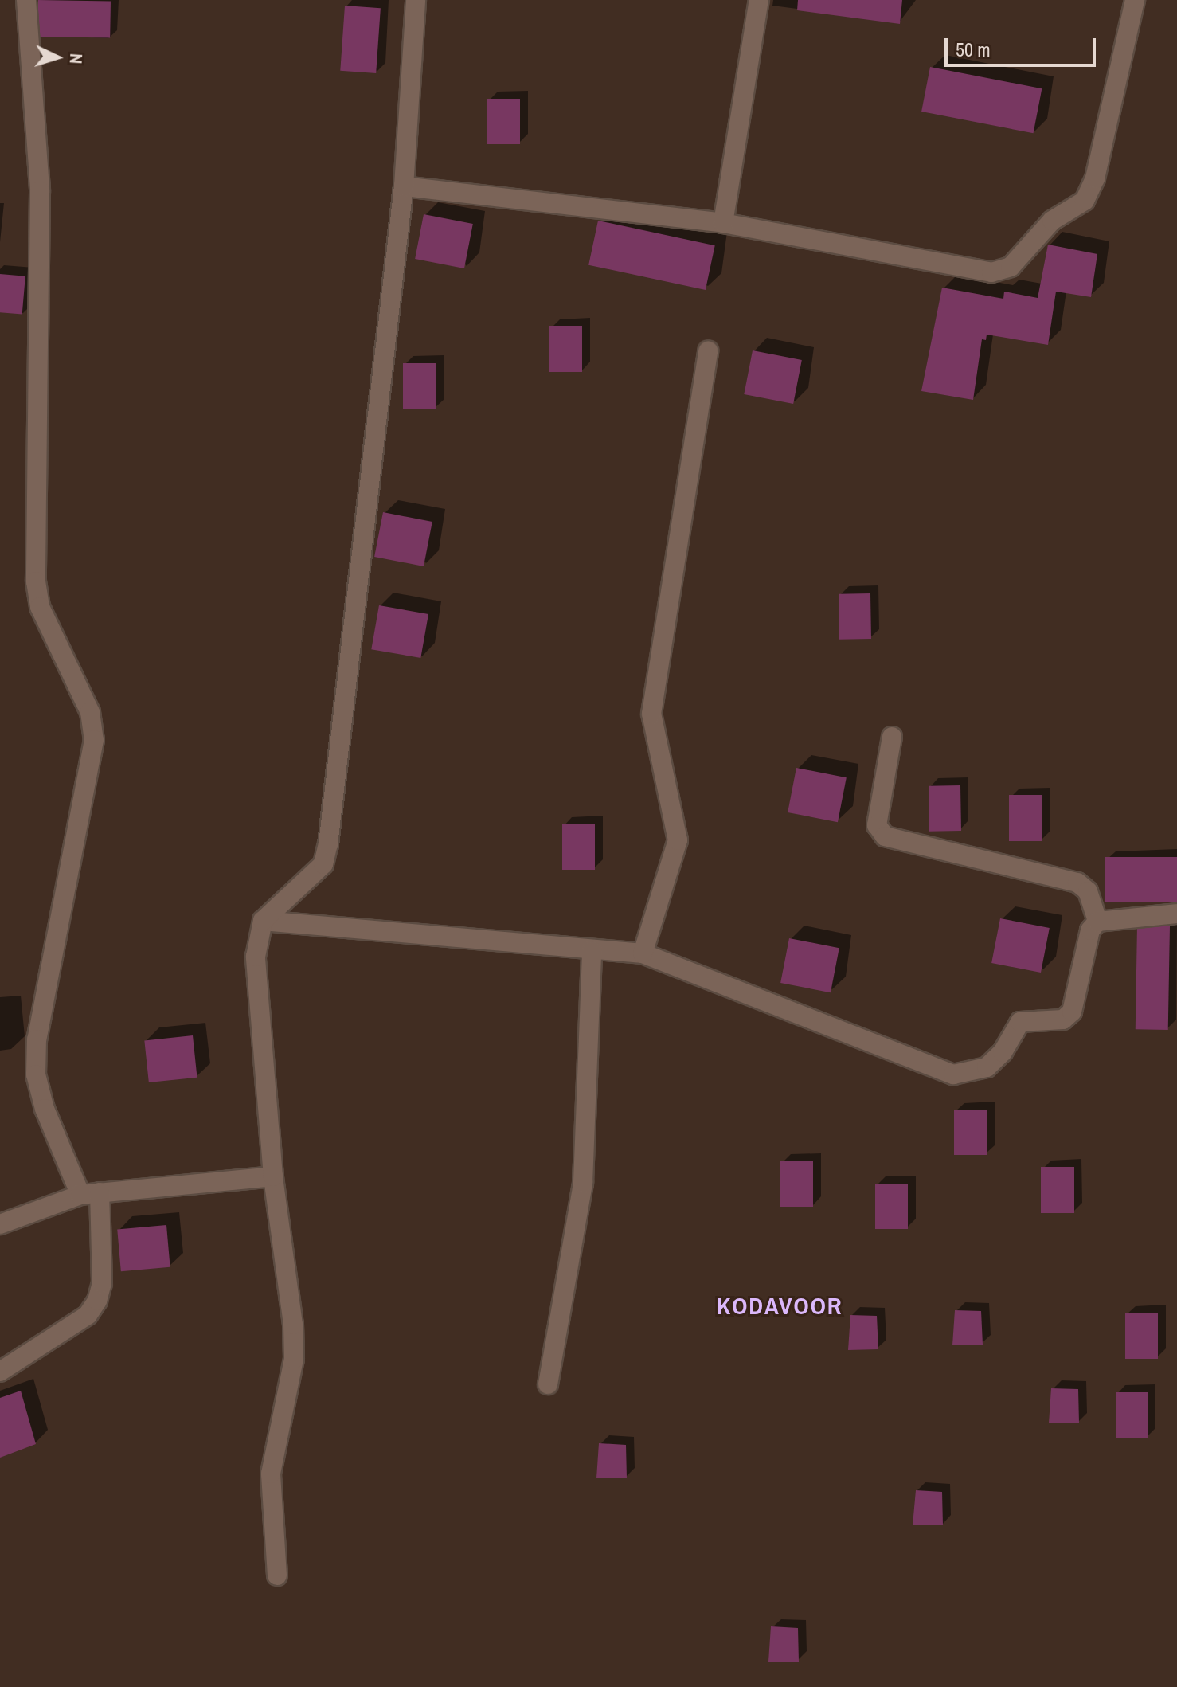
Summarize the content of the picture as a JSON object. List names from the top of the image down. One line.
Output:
{"districts":["KODAVOOR"],"scale_bar":"50 m","north":"right"}
